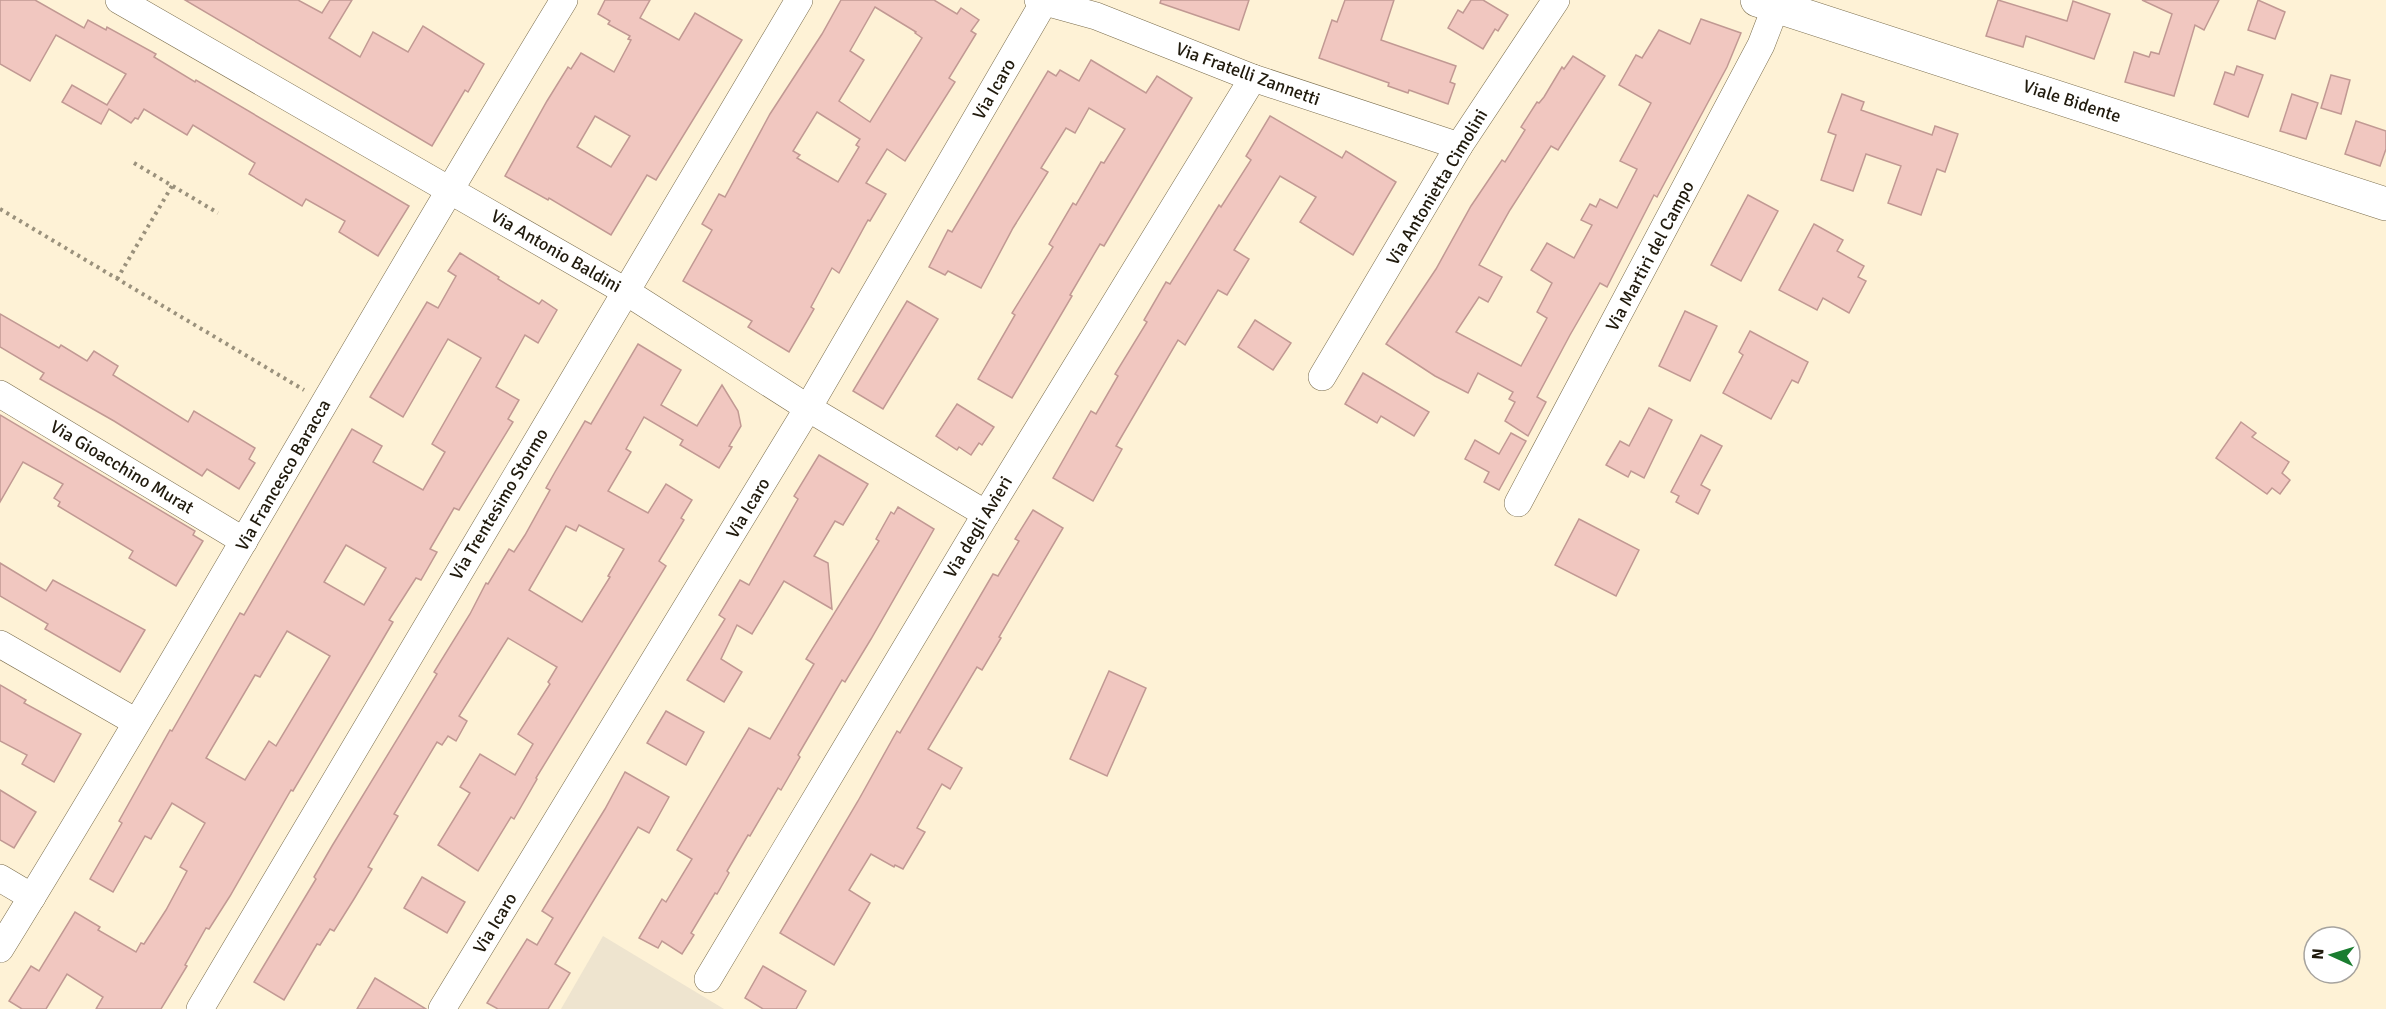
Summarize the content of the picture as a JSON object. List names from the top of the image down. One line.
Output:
{"streets":{"street":["Via Fratelli Zannetti","Via Icaro","Viale Bidente","Via Antonietta Cimolini","Via Antonio Baldini","Via Martiri del Campo","Via Gioacchino Murat","Via Francesco Baracca","Via Trentesimo Stormo","Via degli Avieri"]},"crossings":[["Via Fratelli Zannetti","Via Icaro"],["Via Fratelli Zannetti","Via Antonietta Cimolini"],["Via Fratelli Zannetti","Via degli Avieri"],["Via Icaro","Via Antonio Baldini"],["Viale Bidente","Via Martiri del Campo"],["Via Antonio Baldini","Via Francesco Baracca"],["Via Antonio Baldini","Via Trentesimo Stormo"],["Via Antonio Baldini","Via degli Avieri"],["Via Gioacchino Murat","Via Francesco Baracca"]],"north":"left"}
